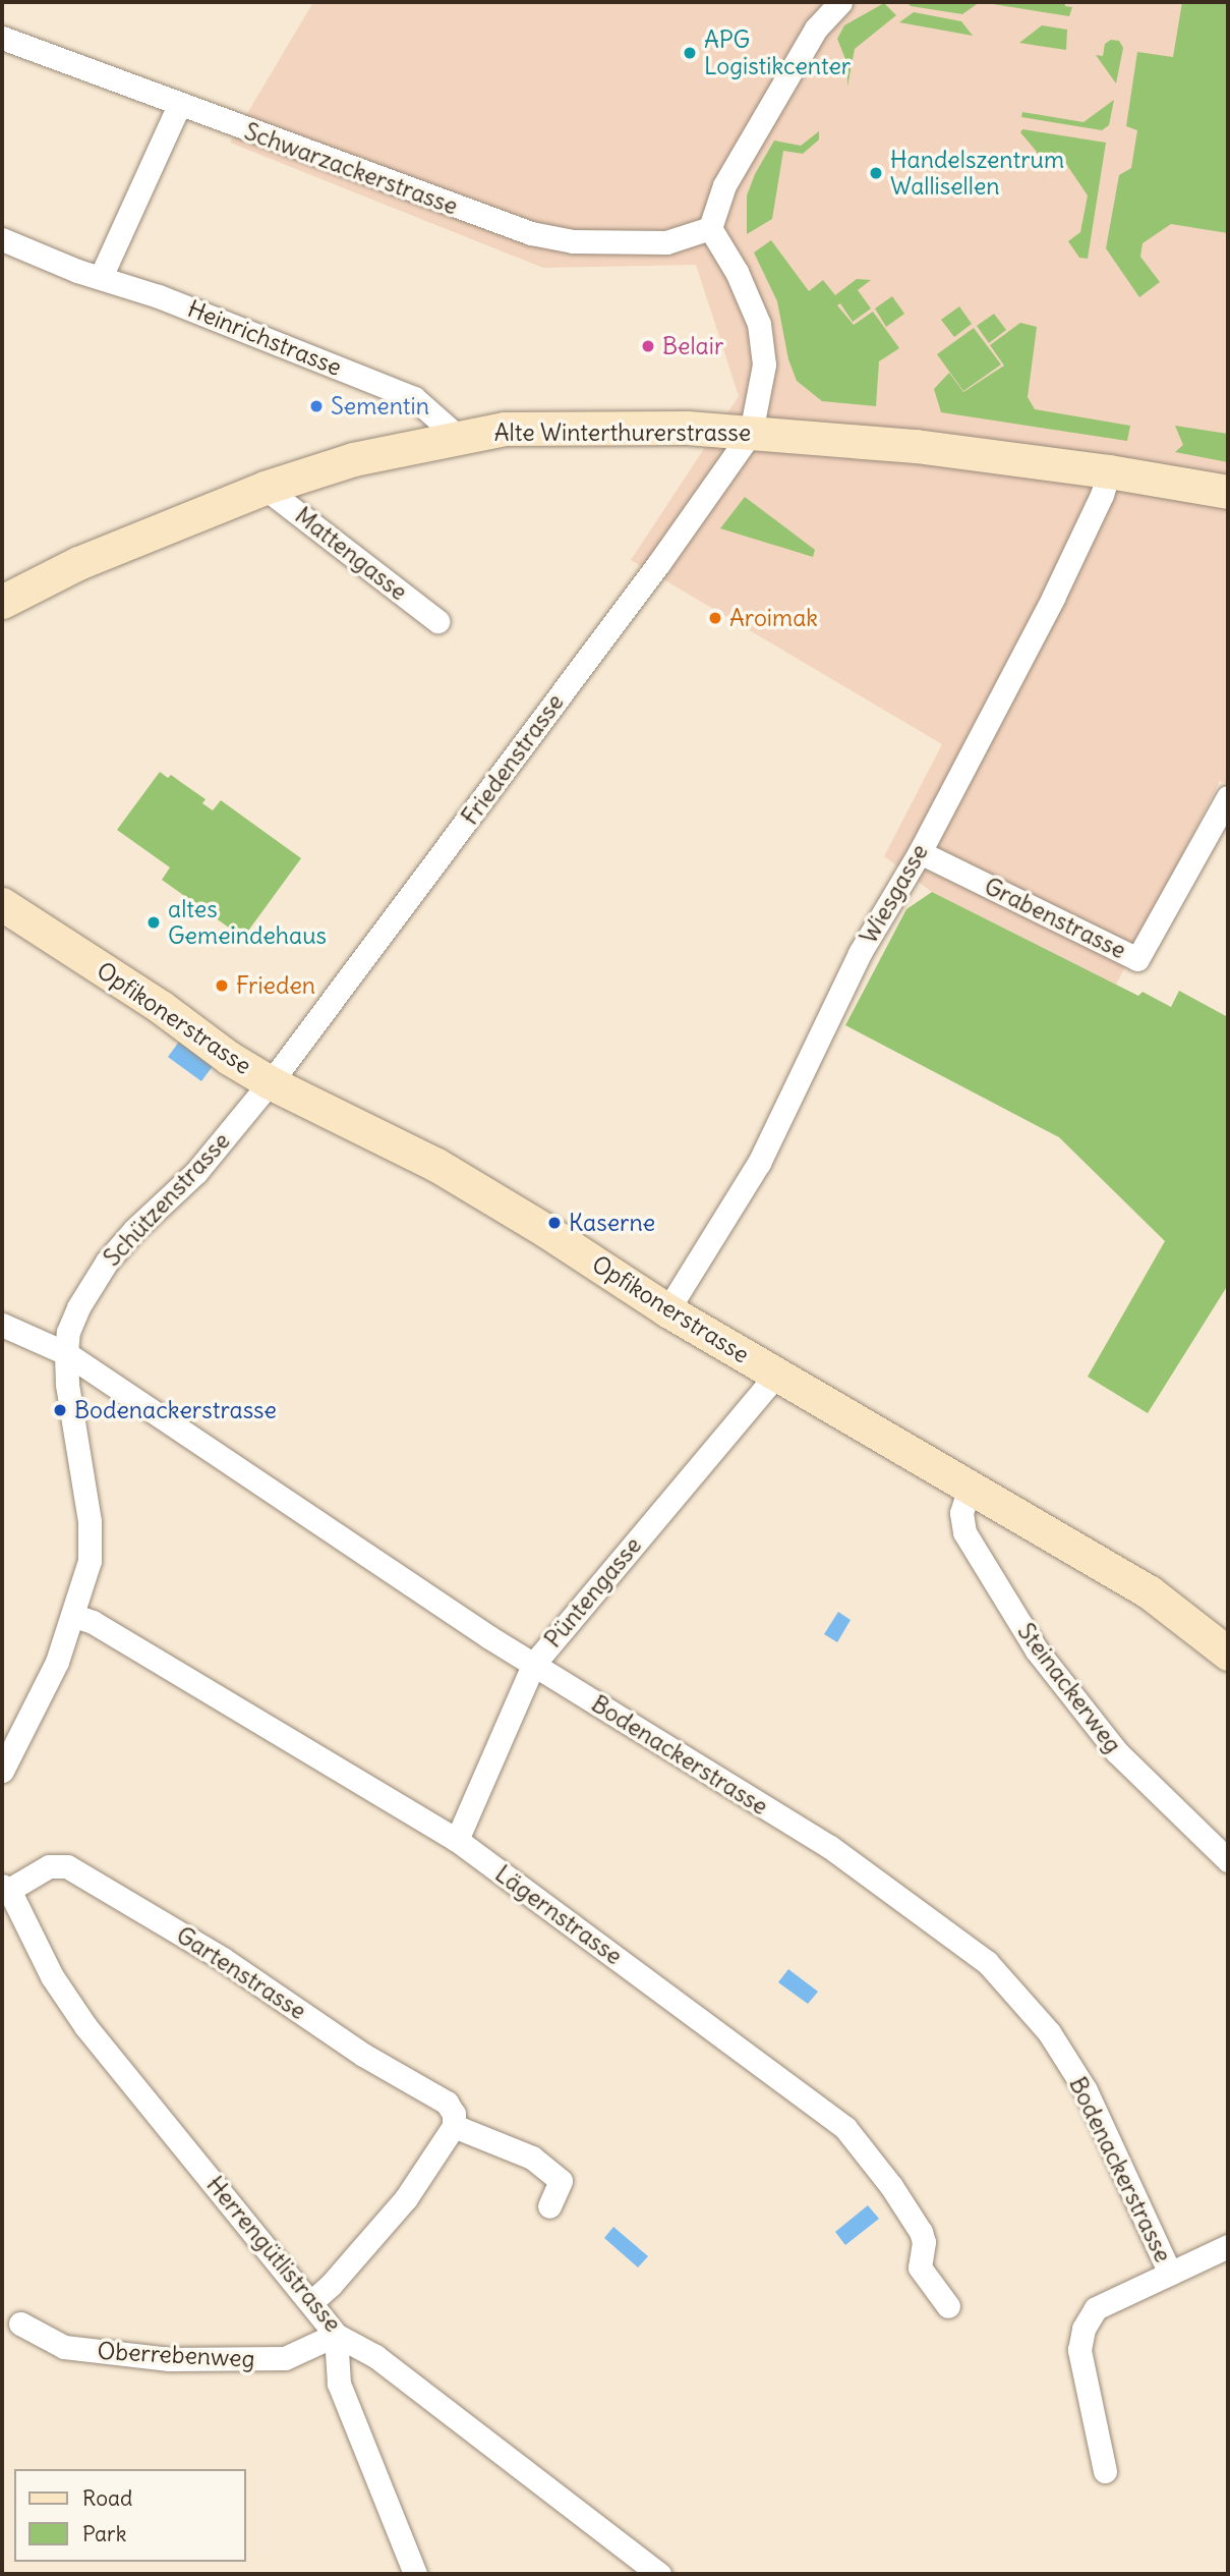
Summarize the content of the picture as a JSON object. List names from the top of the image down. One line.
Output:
{"streets":{"street":["Schwarzackerstrasse","Heinrichstrasse","Alte Winterthurerstrasse","Mattengasse","Friedenstrasse","Wiesgasse","Grabenstrasse","Opfikonerstrasse","Schützenstrasse","Püntengasse","Steinackerweg","Bodenackerstrasse","Lägernstrasse","Gartenstrasse","Herrengütlistrasse","Oberrebenweg"]},"crossings":[["Heinrichstrasse","Alte Winterthurerstrasse"],["Alte Winterthurerstrasse","Mattengasse"],["Alte Winterthurerstrasse","Friedenstrasse"],["Alte Winterthurerstrasse","Wiesgasse"],["Friedenstrasse","Opfikonerstrasse"],["Friedenstrasse","Schützenstrasse"],["Wiesgasse","Grabenstrasse"],["Wiesgasse","Opfikonerstrasse"],["Opfikonerstrasse","Schützenstrasse"],["Opfikonerstrasse","Püntengasse"],["Opfikonerstrasse","Steinackerweg"],["Schützenstrasse","Bodenackerstrasse"],["Schützenstrasse","Lägernstrasse"],["Püntengasse","Bodenackerstrasse"],["Püntengasse","Lägernstrasse"],["Gartenstrasse","Herrengütlistrasse"],["Herrengütlistrasse","Oberrebenweg"]],"places":["APG Logistikcenter","Handelszentrum Wallisellen","Belair","Sementin","Aroimak","altes Gemeindehaus","Frieden","Kaserne","Bodenackerstrasse"],"legend":["Road","Park"]}
